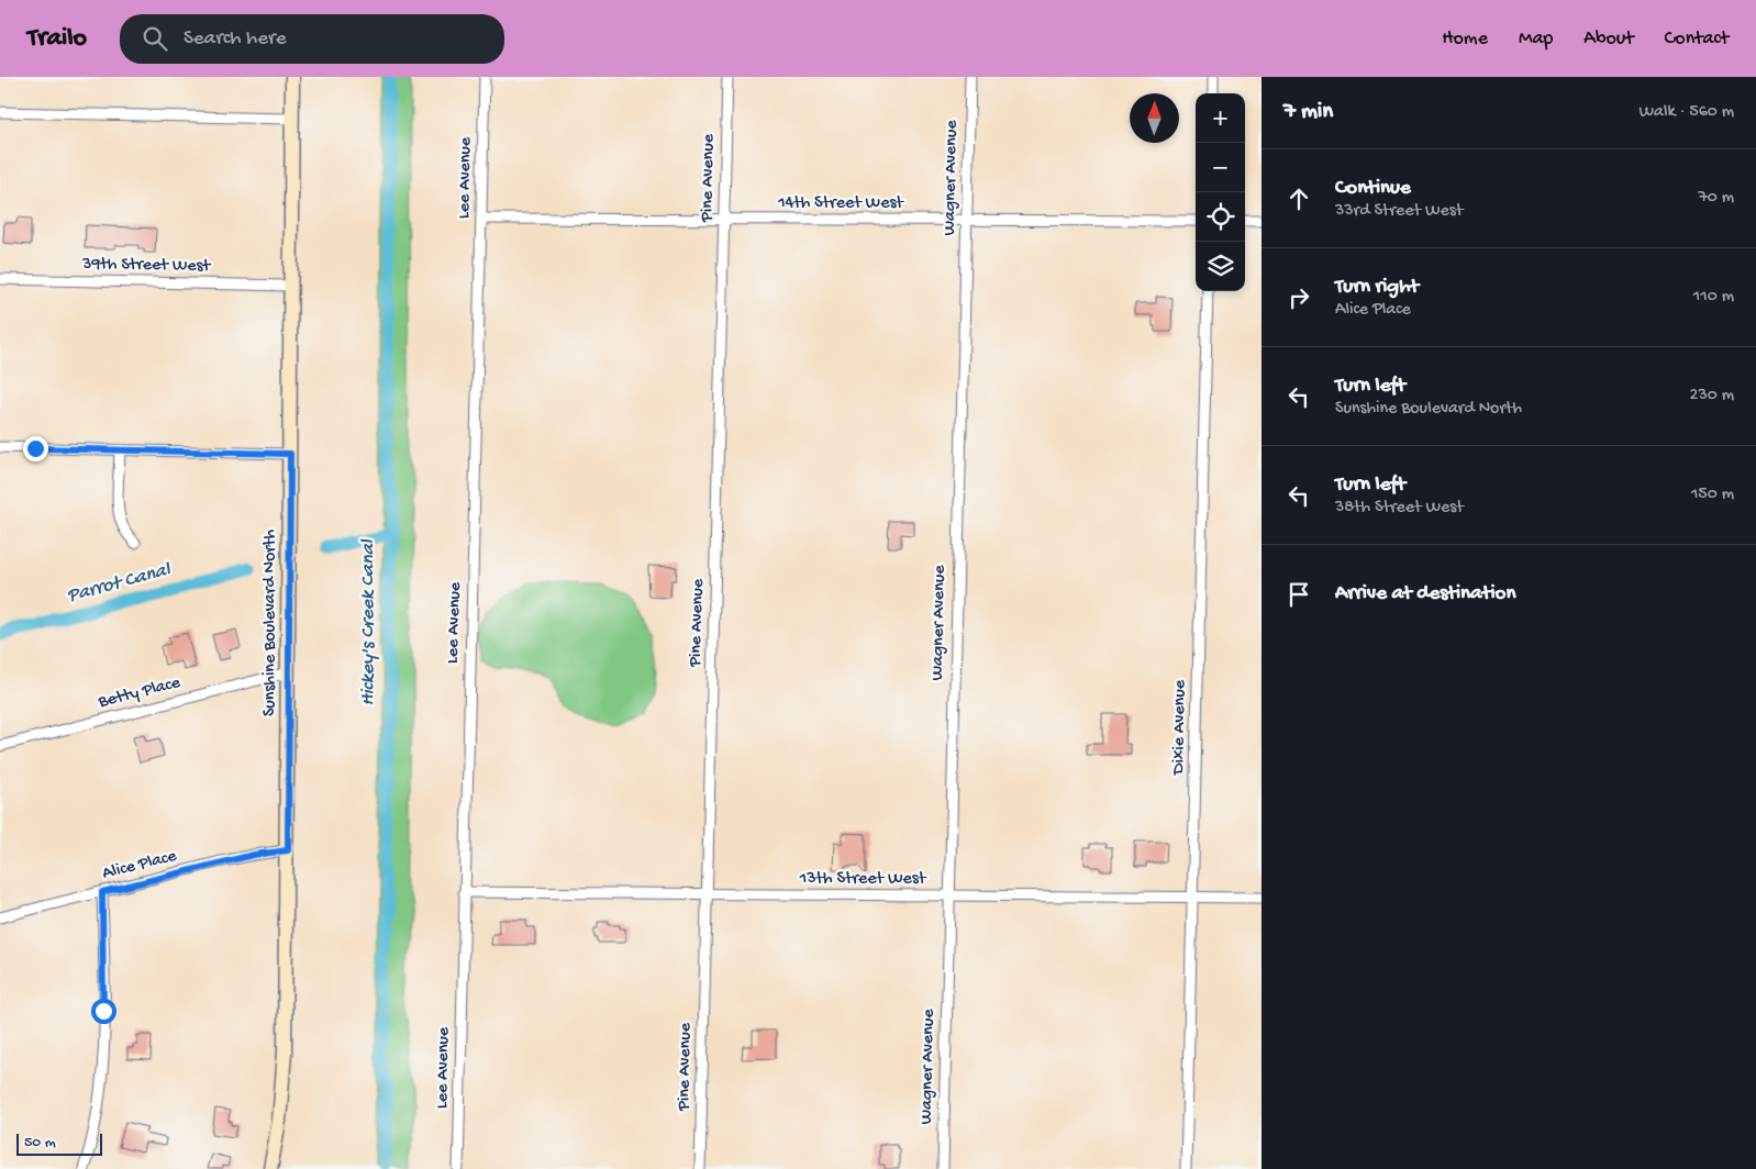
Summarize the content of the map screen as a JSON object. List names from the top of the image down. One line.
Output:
{"streets":{"street":["Lee Avenue","Pine Avenue","Wagner Avenue","14th Street West","39th Street West","Sunshine Boulevard North","Betty Place","Dixie Avenue","Alice Place","13th Street West"]},"crossings":[["Lee Avenue","14th Street West"],["Lee Avenue","13th Street West"],["Pine Avenue","14th Street West"],["Pine Avenue","13th Street West"],["Wagner Avenue","14th Street West"],["Wagner Avenue","13th Street West"],["39th Street West","Sunshine Boulevard North"],["Sunshine Boulevard North","Betty Place"],["Sunshine Boulevard North","Alice Place"],["Dixie Avenue","13th Street West"]],"water":["Parrot Canal","Hickey's Creek Canal"],"scale_bar":"50 m","north":"top","page":{"header":"Trailo","search":"Search here","nav":["Home","Map","About","Contact"],"heading":["7 min","Walk · 560 m"],"map_buttons":["+","−"],"list":[["Continue","33rd Street West","70 m"],["Turn right","Alice Place","110 m"],["Turn left","Sunshine Boulevard North","230 m"],["Turn left","38th Street West","150 m"],"Arrive at destination"],"scale":"50 m"}}
